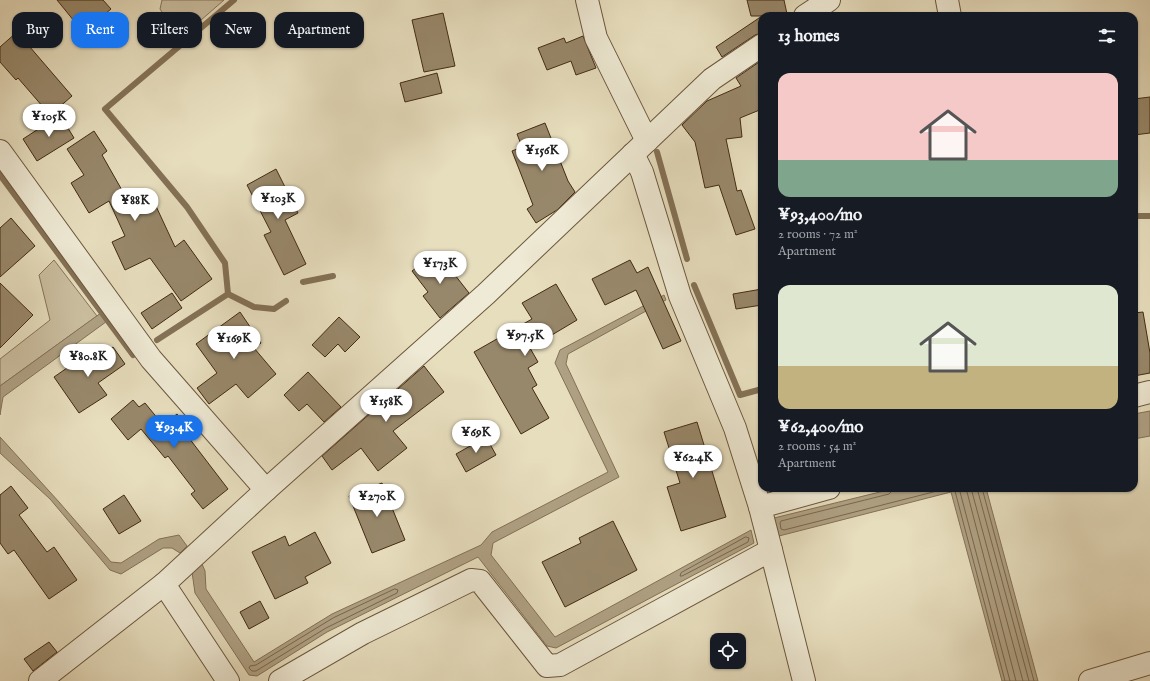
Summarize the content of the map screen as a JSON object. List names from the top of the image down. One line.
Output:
{"page":{"chip":["Buy","Rent","Filters","New","Apartment"],"heading":"13 homes","list":[{"name":"¥93,400/mo","note":"2 rooms · 72 m² · Apartment"},{"name":"¥62,400/mo","note":"2 rooms · 54 m² · Apartment"}],"price":["¥105K","¥156K","¥103K","¥88K","¥173K","¥97.5K","¥169K","¥80.8K","¥158K","¥93.4K","¥69K","¥62.4K","¥270K"]}}
